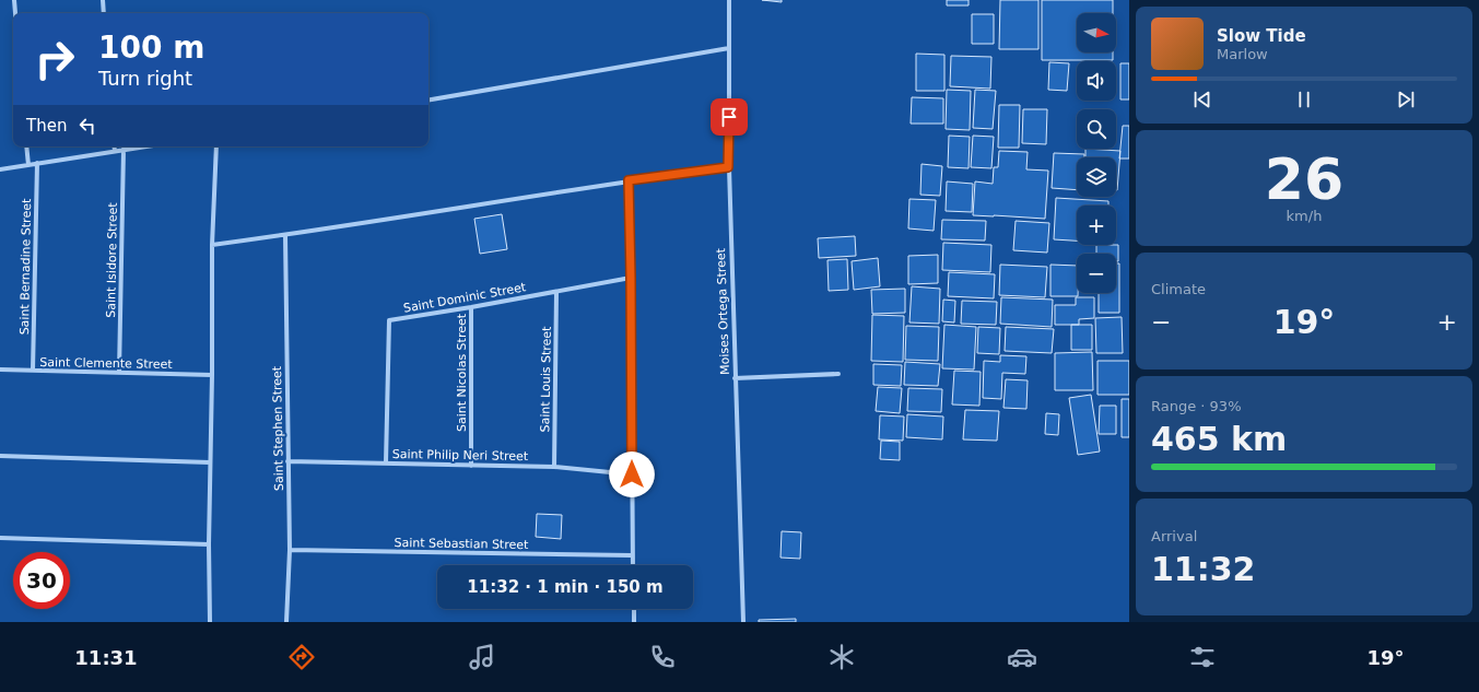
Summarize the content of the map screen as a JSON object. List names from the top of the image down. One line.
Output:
{"streets":{"street":["Saint Isidore Street","Saint Bernadine Street","Saint Dominic Street","Moises Ortega Street","Saint Clemente Street","Saint Nicolas Street","Saint Louis Street","Saint Stephen Street","Saint Philip Neri Street","Saint Sebastian Street"]},"crossings":[["Saint Isidore Street","Saint Clemente Street"],["Saint Bernadine Street","Saint Clemente Street"],["Saint Dominic Street","Saint Nicolas Street"],["Saint Dominic Street","Saint Louis Street"],["Saint Dominic Street","Saint Philip Neri Street"],["Saint Nicolas Street","Saint Philip Neri Street"],["Saint Louis Street","Saint Philip Neri Street"],["Saint Stephen Street","Saint Philip Neri Street"],["Saint Stephen Street","Saint Sebastian Street"]],"north":"right","page":{"map_buttons":["+","−"],"turn":["100 m","Turn right"],"song":["Slow Tide","Marlow"],"then":"Then","tile":[["26","km/h"],"Climate",["Range · 93%","465 km"],["Arrival","11:32"]],"heat":["−","19°","+"],"limit":"30","trip":"11:32 · 1 min · 150 m","tabs":["11:31","19°"]}}
